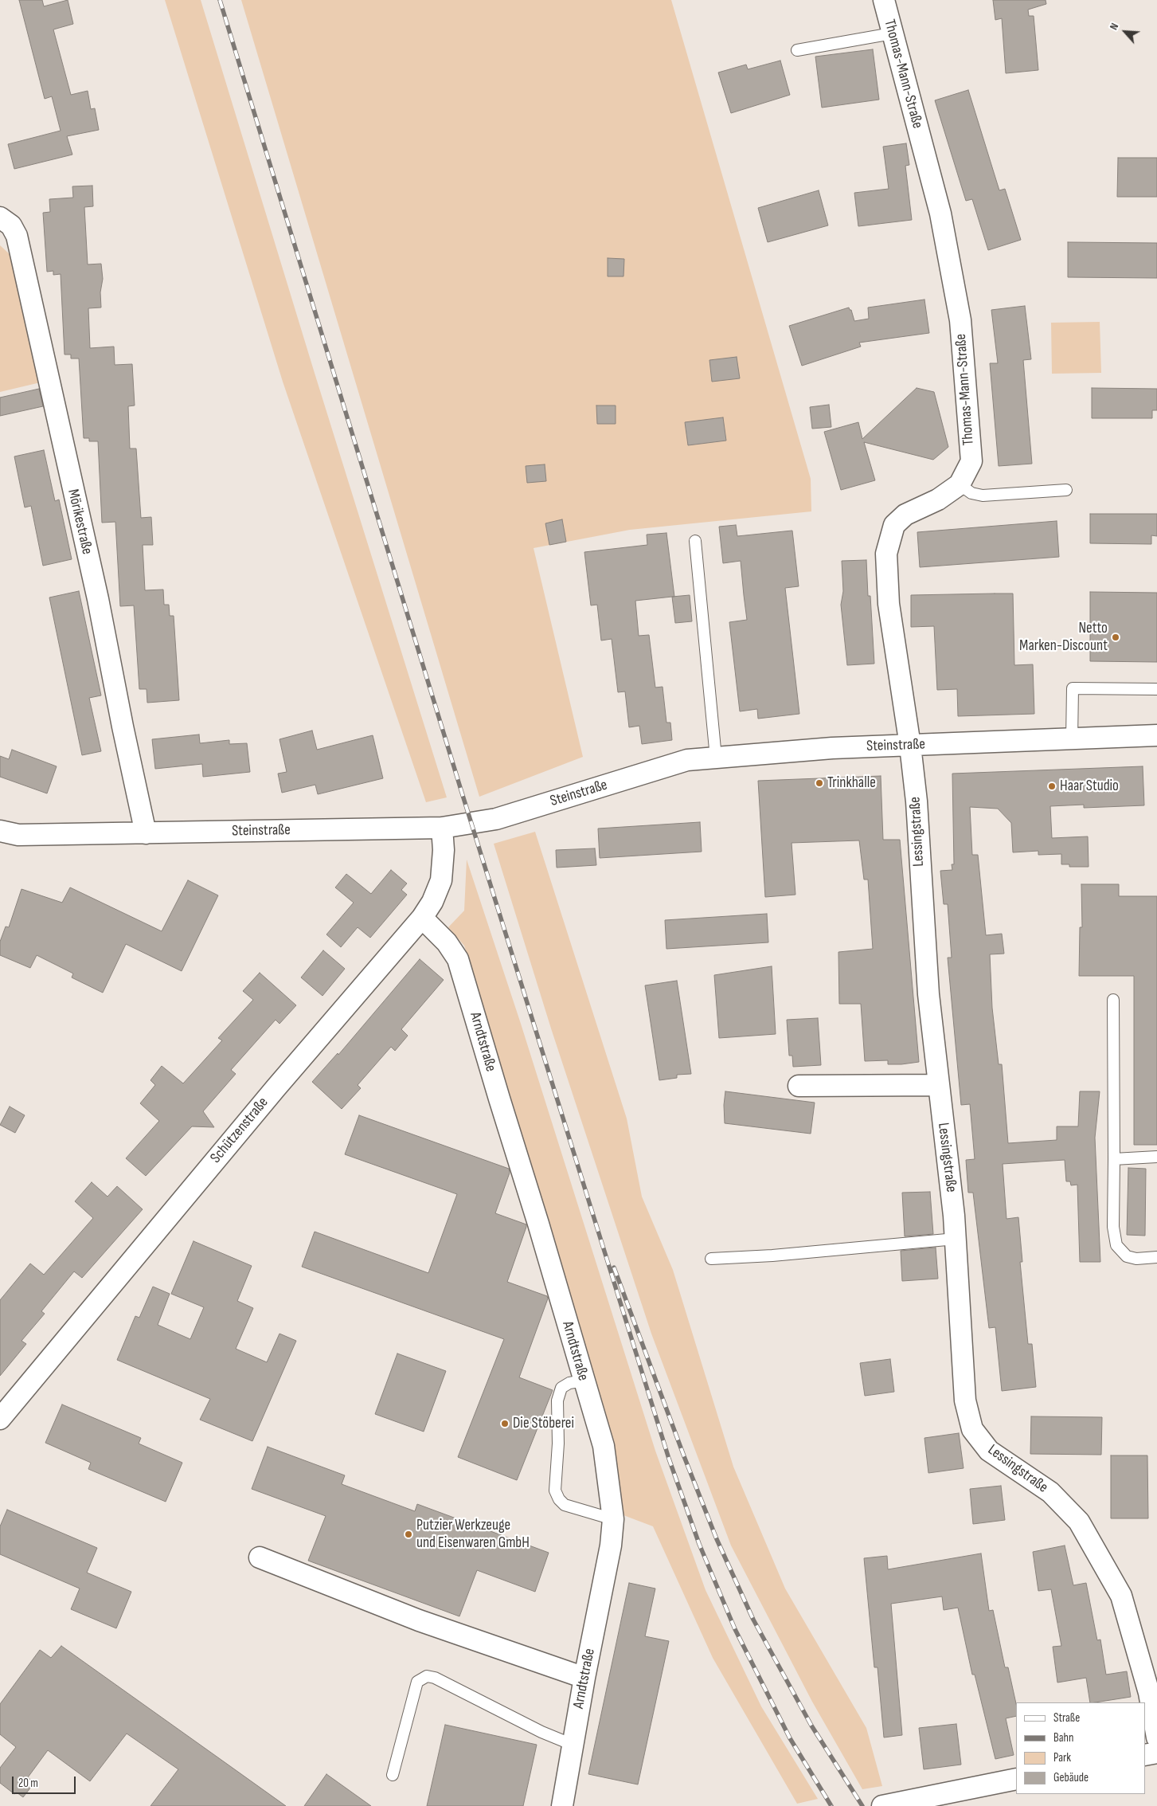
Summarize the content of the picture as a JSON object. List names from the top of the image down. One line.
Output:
{"streets":{"street":["Thomas-Mann-Straße","Mörikestraße","Steinstraße","Lessingstraße","Arndtstraße","Schützenstraße"]},"crossings":[["Thomas-Mann-Straße","Steinstraße"],["Thomas-Mann-Straße","Lessingstraße"],["Mörikestraße","Steinstraße"],["Steinstraße","Lessingstraße"],["Steinstraße","Schützenstraße"],["Arndtstraße","Schützenstraße"]],"places":["Netto Marken-Discount","Trinkhalle","Haar Studio","Die Stöberei","Putzier Werkzeuge und Eisenwaren GmbH"],"legend":["Straße","Bahn","Park","Gebäude"],"scale_bar":"20 m","north":"top left"}
